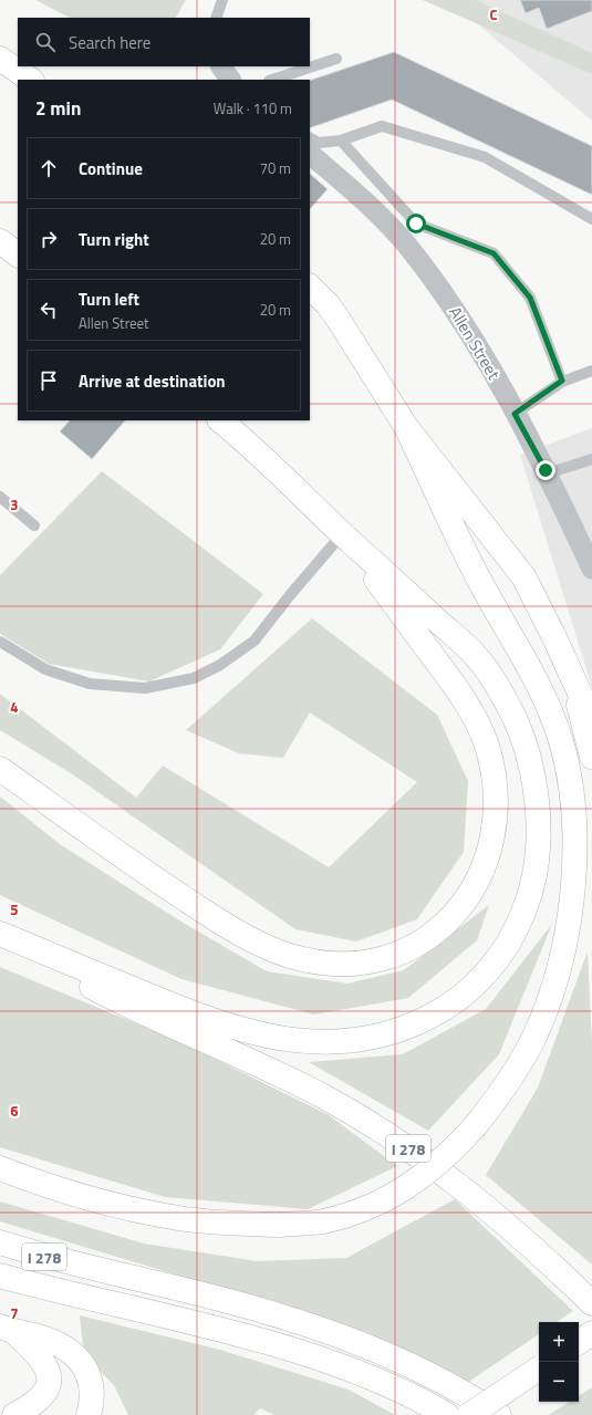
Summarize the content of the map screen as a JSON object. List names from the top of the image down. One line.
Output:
{"streets":{"main road":["I 278"],"street":["Allen Street"]},"page":{"search":"Search here","heading":["2 min","Walk · 110 m"],"list":[["Continue","70 m"],["Turn right","20 m"],["Turn left","Allen Street","20 m"],"Arrive at destination"],"map_buttons":["+","−"]},"grid":{"columns":["C"],"rows":["3","4","5","6","7"]}}
